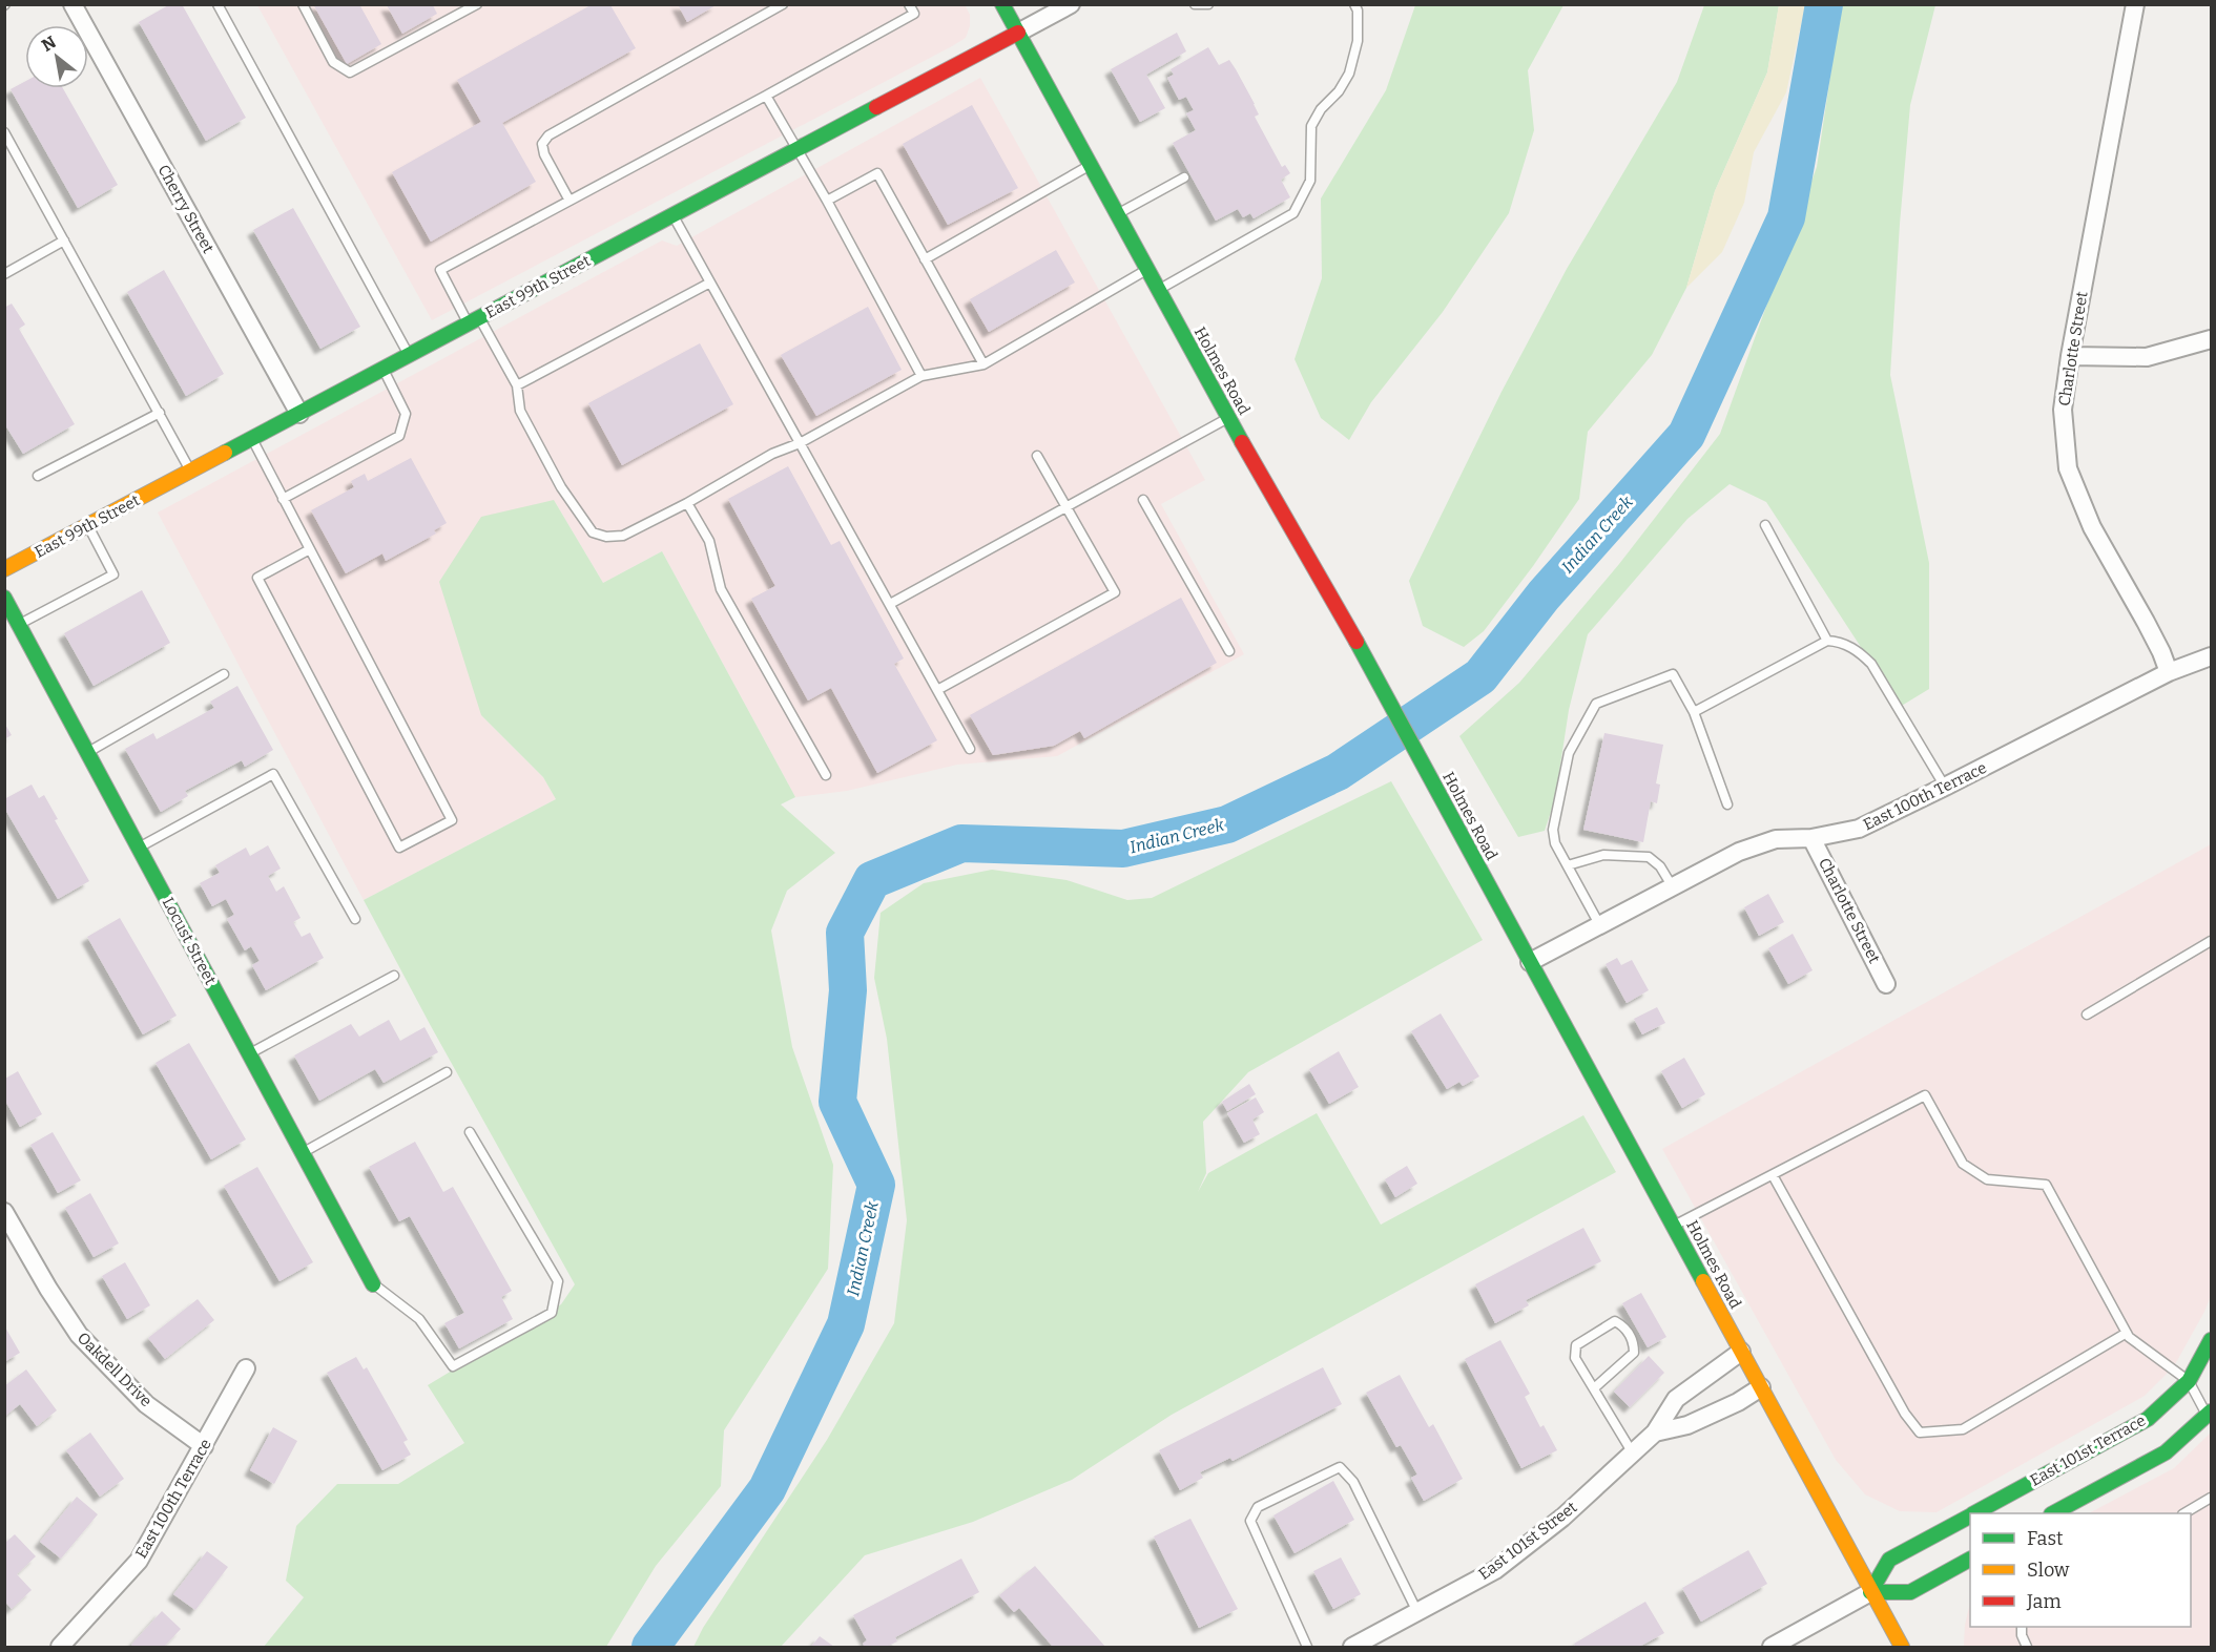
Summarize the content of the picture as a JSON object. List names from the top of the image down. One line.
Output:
{"streets":{"street":["Cherry Street","East 99th Street","Charlotte Street","Holmes Road","East 100th Terrace","Locust Street","Oakdell Drive","East 101st Terrace","East 101st Street"]},"crossings":[["Cherry Street","East 99th Street"],["East 99th Street","Holmes Road"],["Charlotte Street","East 100th Terrace"],["Holmes Road","East 100th Terrace"],["Holmes Road","East 101st Terrace"],["Holmes Road","East 101st Street"],["East 100th Terrace","Oakdell Drive"]],"water":["Indian Creek"],"legend":["Fast","Slow","Jam"],"north":"top left"}
